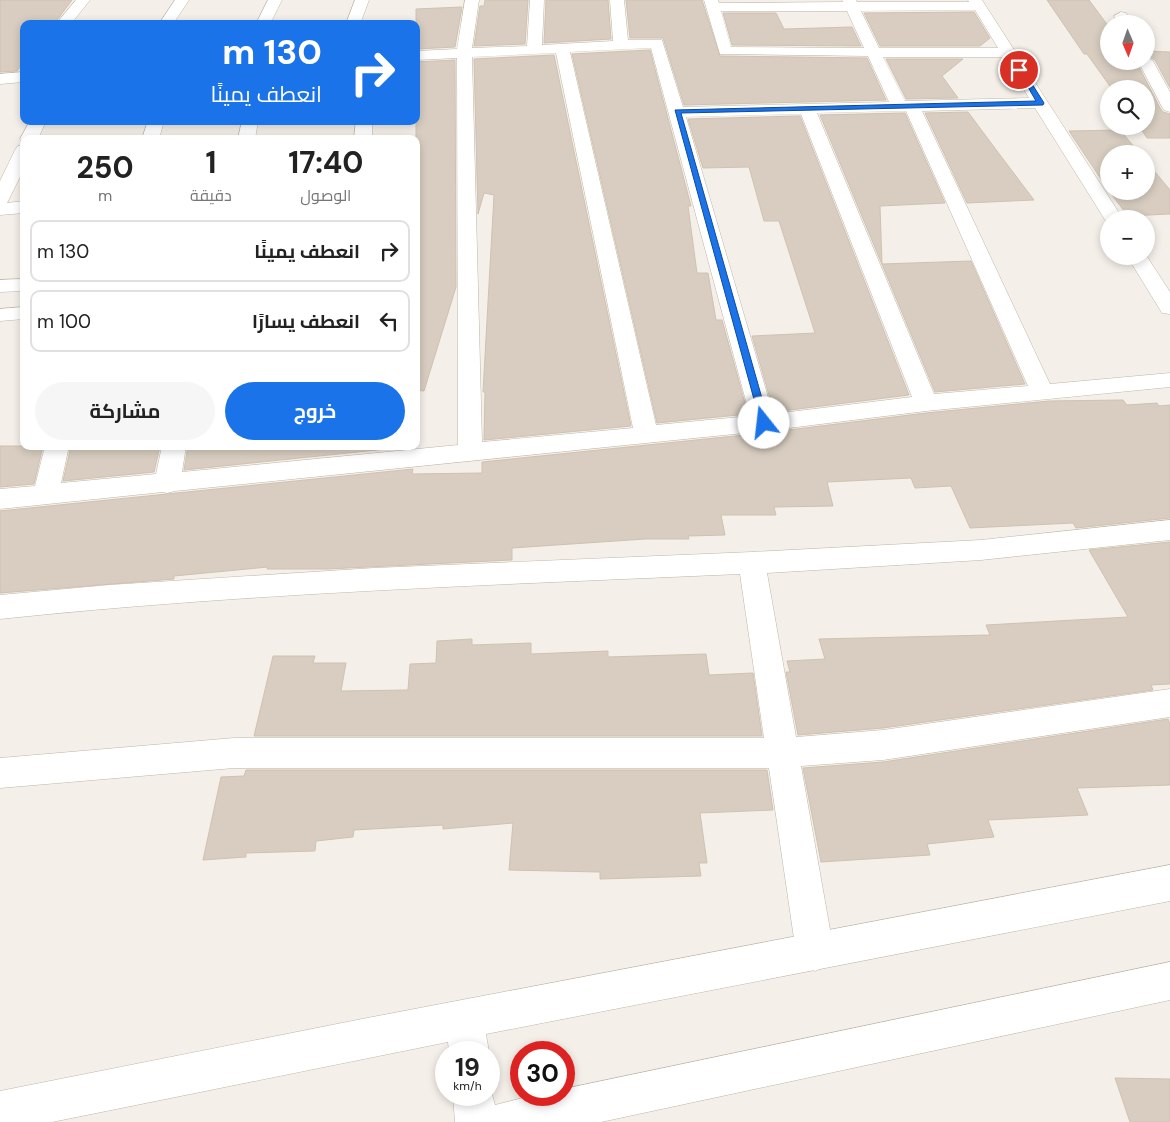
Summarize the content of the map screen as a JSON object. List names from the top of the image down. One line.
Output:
{"north":"bottom","page":{"map_buttons":["+","−"],"turn":["130 m","انعطف يمينًا"],"eta":["17:40","الوصول","1","دقيقة","250","m"],"list":[{"name":"انعطف يمينًا","value":"130 m"},{"name":"انعطف يسارًا","value":"100 m"}],"buttons":["خروج","مشاركة"],"speed":"19 km/h","limit":"30"}}
